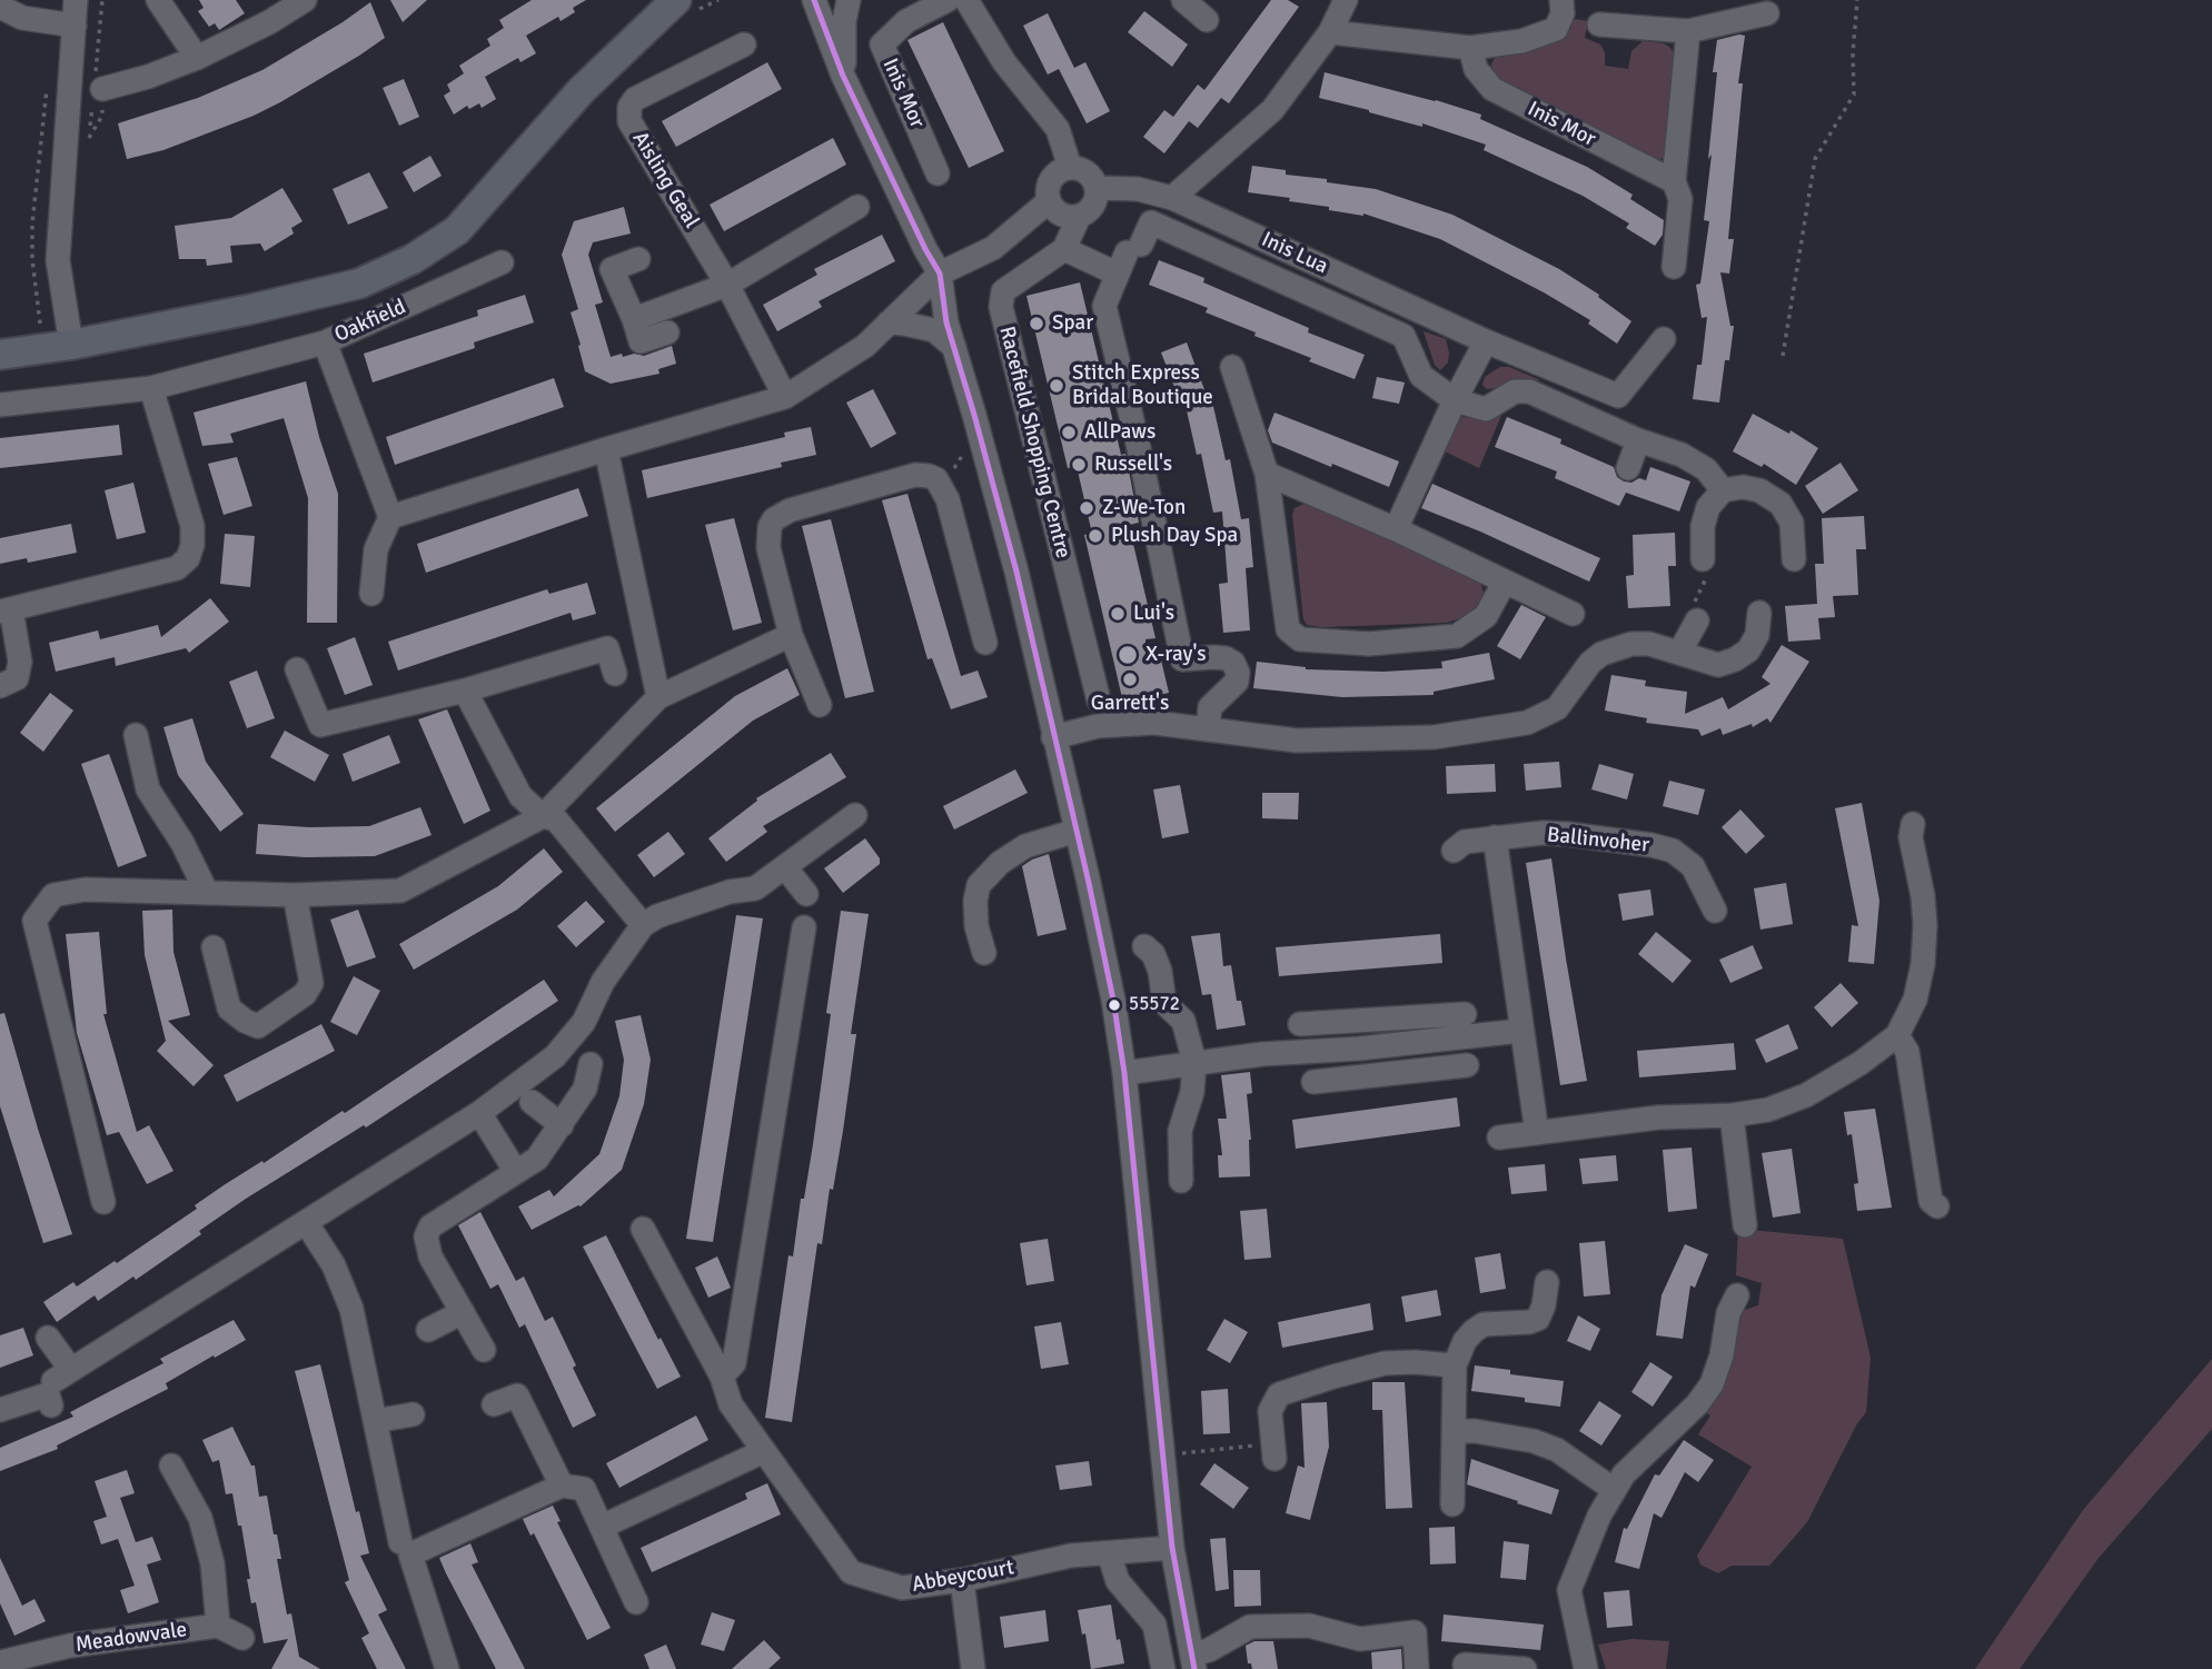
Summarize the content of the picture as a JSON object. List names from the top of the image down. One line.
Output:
{"streets":{"street":["Inis Mor","Aisling Geal","Inis Lua","Oakfield","Racefield Shopping Centre","Ballinvoher","Abbeycourt","Meadowvale"]},"places":["Spar","Stitch Express Bridal Boutique","AllPaws","Russell's","Z-We-Ton","Plush Day Spa","Lui's","X-ray's","Garrett's","55572"]}
